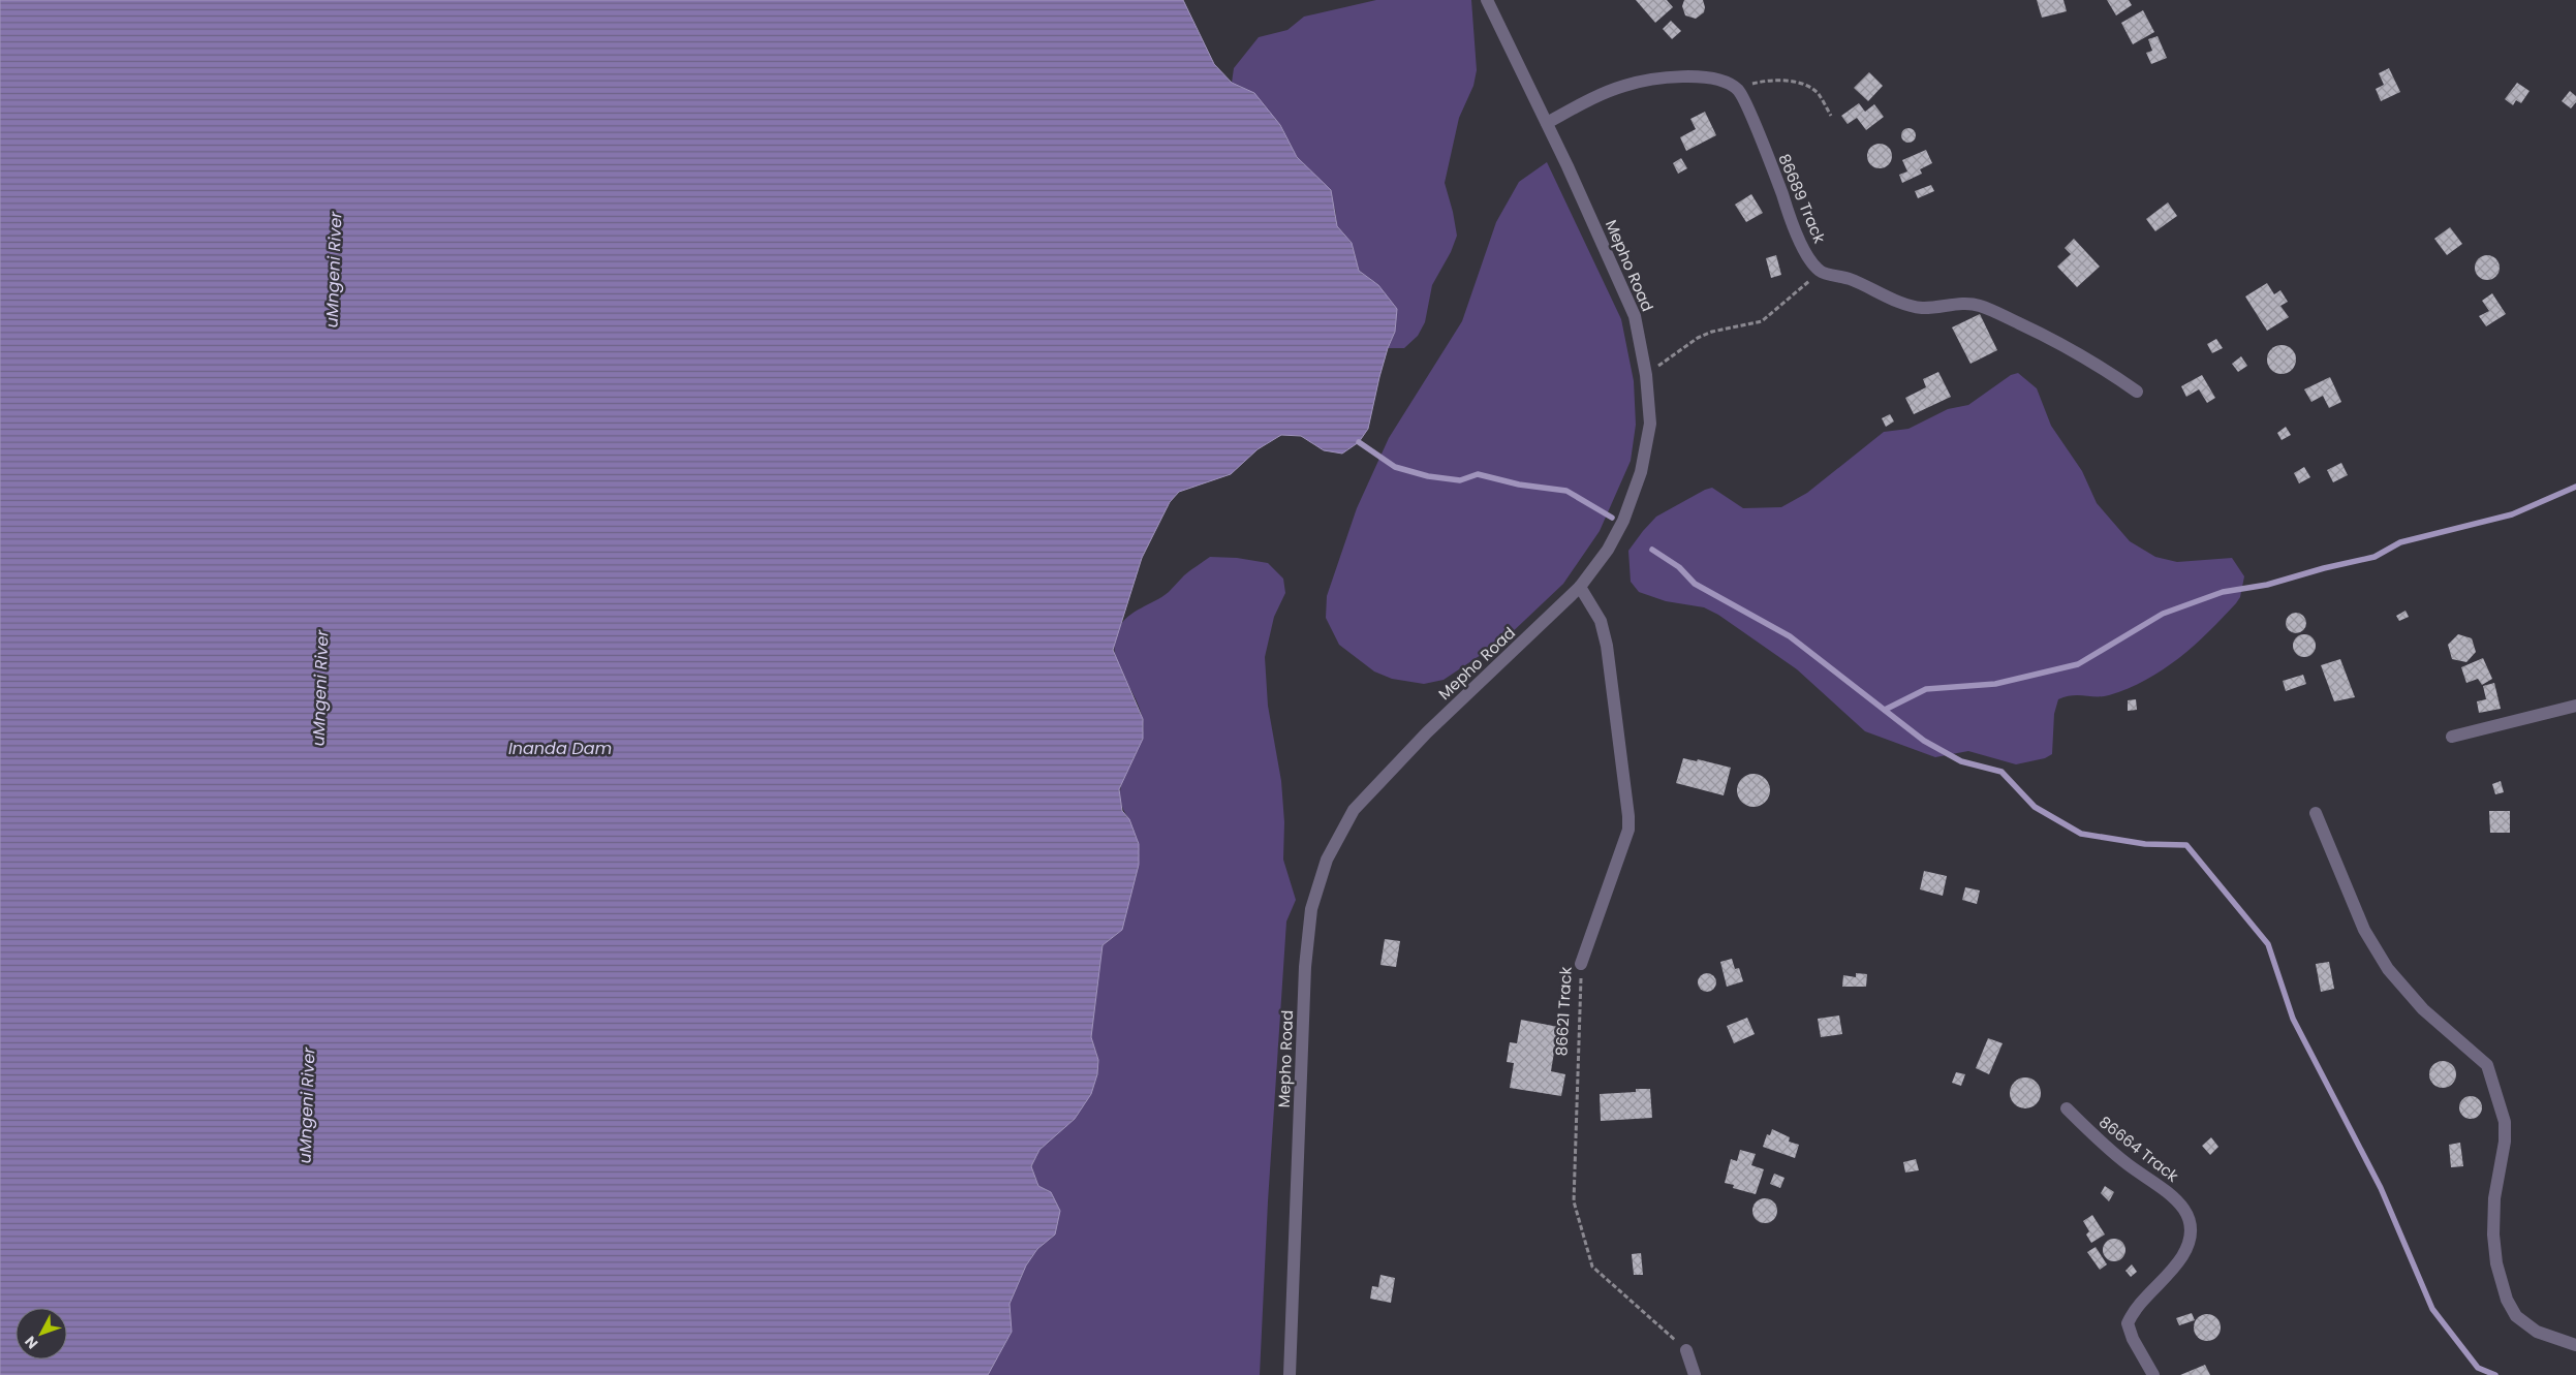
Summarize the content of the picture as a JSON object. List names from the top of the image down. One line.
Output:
{"streets":{"street":["86689 Track","Mepho Road","86621 Track","86664 Track"]},"crossings":[["Mepho Road","86621 Track"]],"water":["uMngeni River","Inanda Dam"],"north":"bottom left"}
